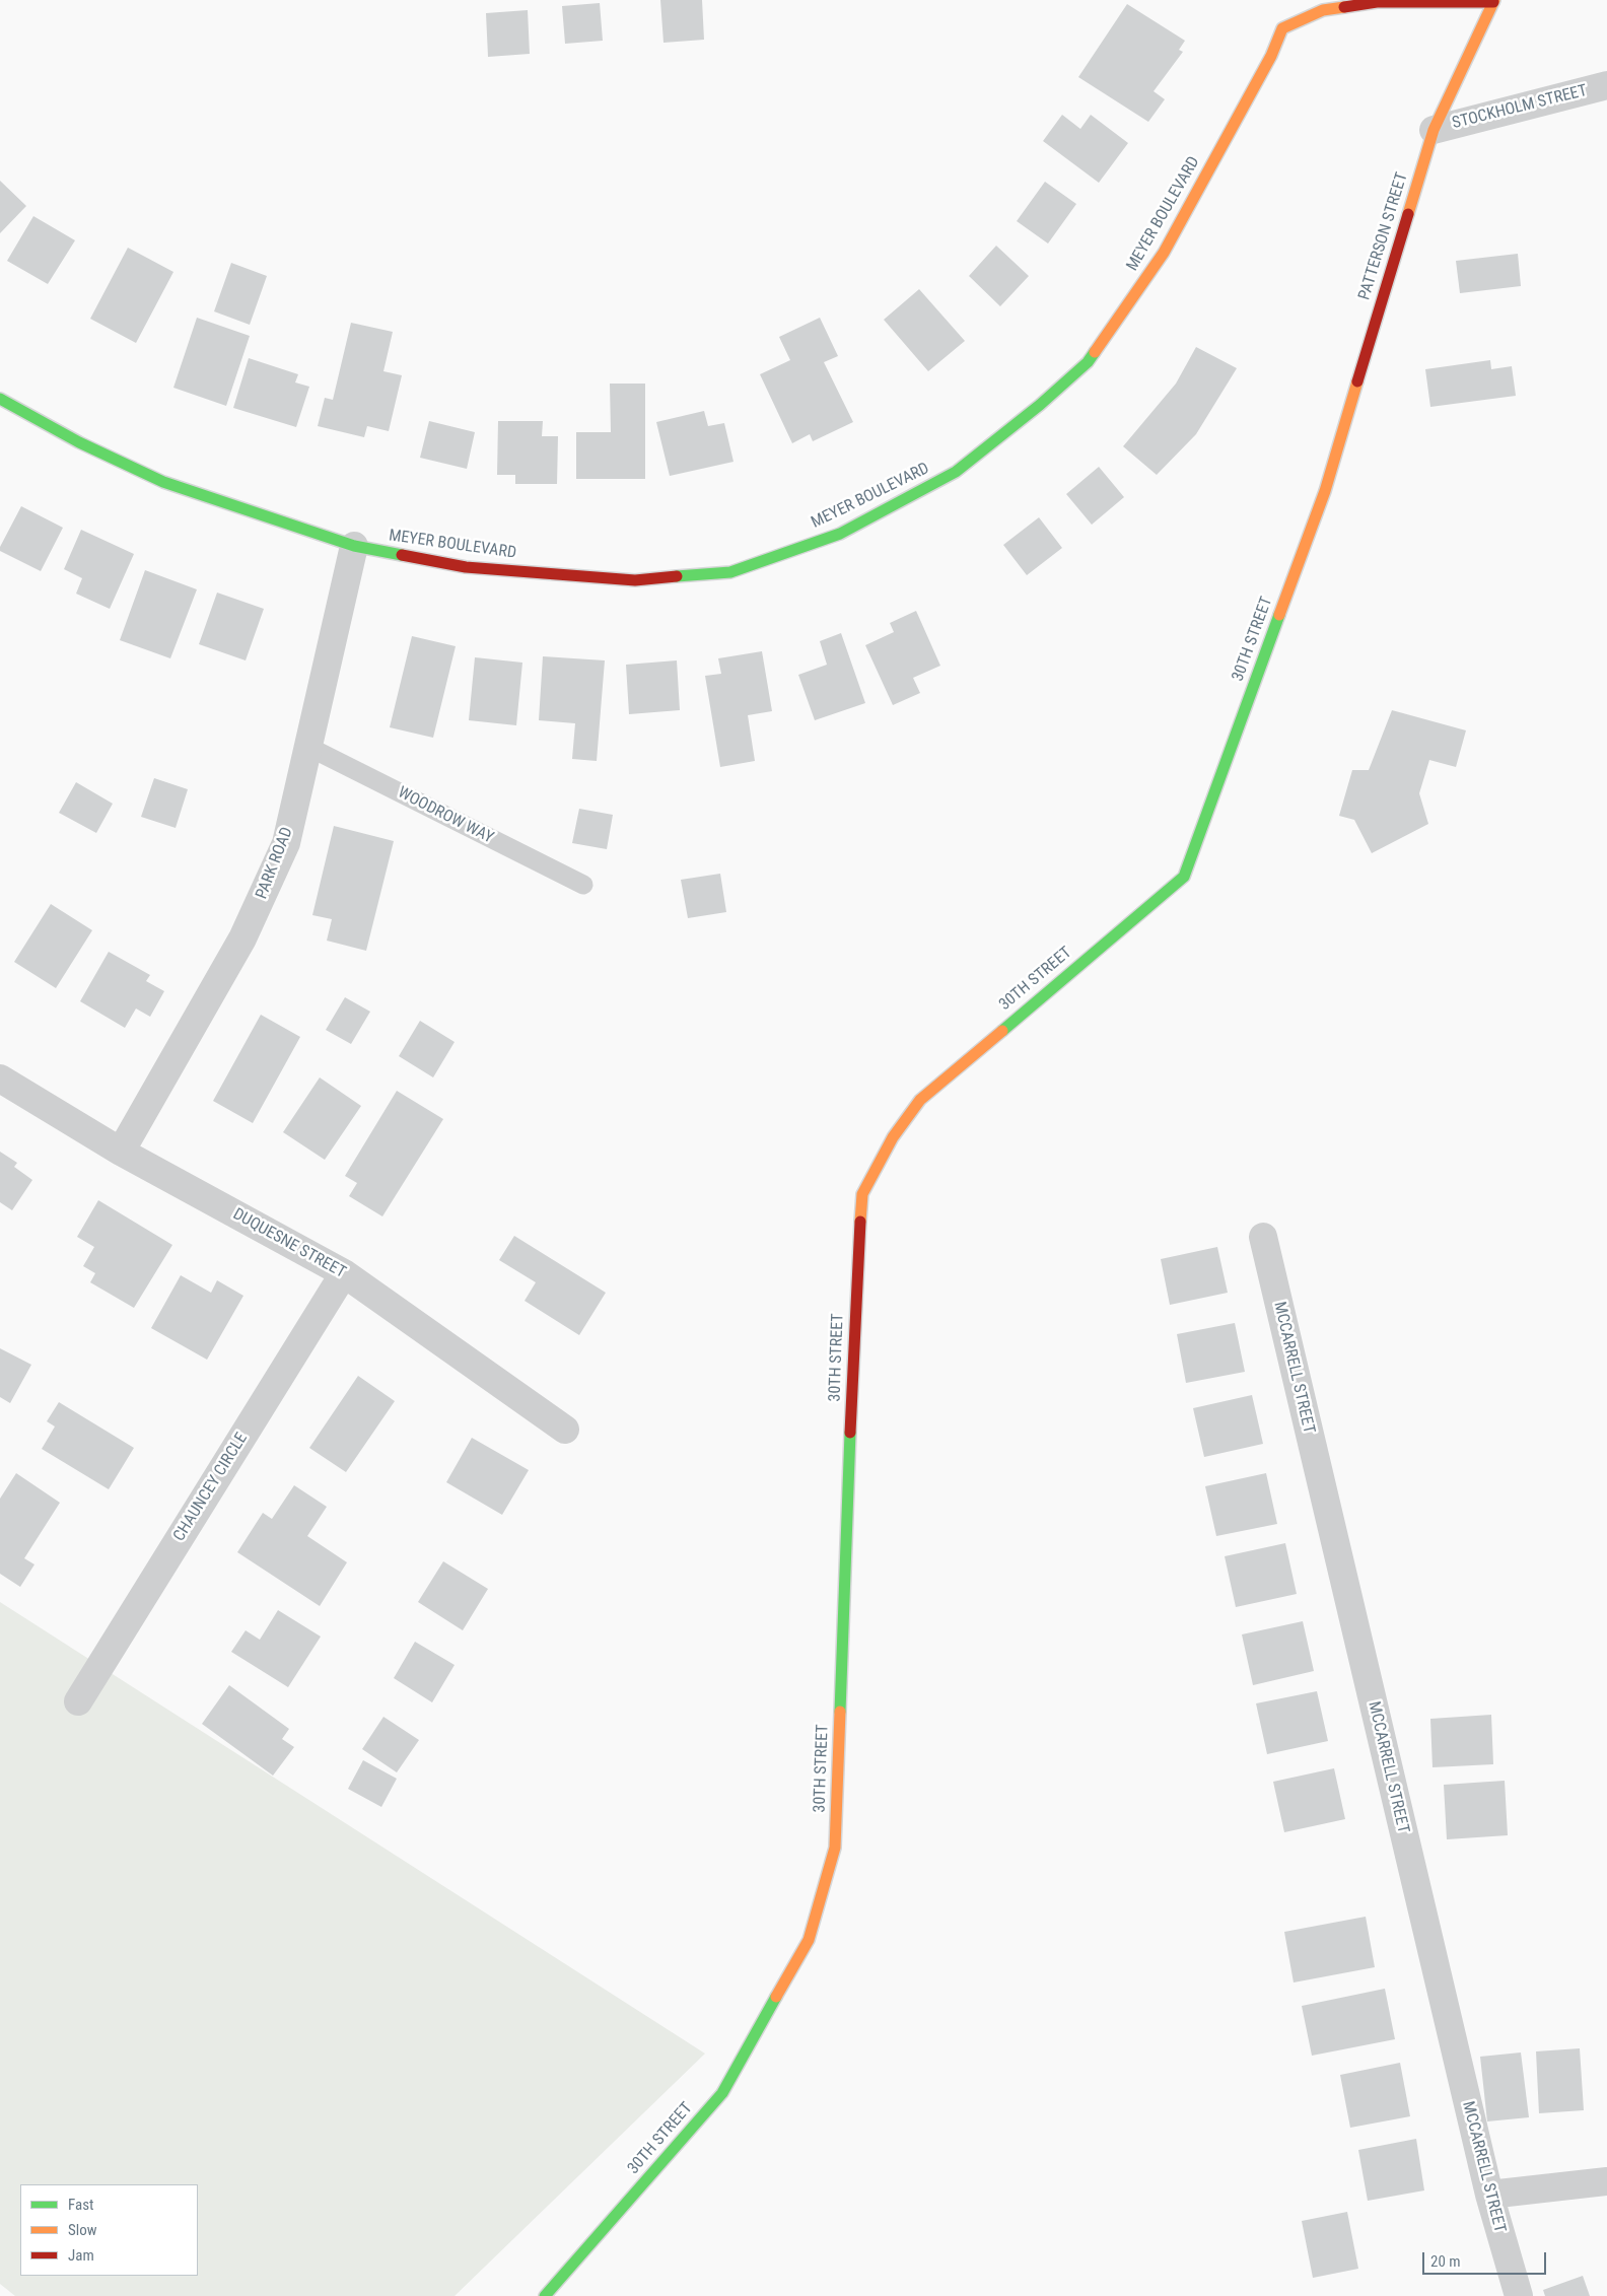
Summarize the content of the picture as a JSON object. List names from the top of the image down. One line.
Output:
{"streets":{"street":["STOCKHOLM STREET","MEYER BOULEVARD","PATTERSON STREET","30TH STREET","PARK ROAD","DUQUESNE STREET","MCCARRELL STREET","CHAUNCEY CIRCLE"],"lane":["WOODROW WAY"]},"crossings":[["STOCKHOLM STREET","PATTERSON STREET"],["MEYER BOULEVARD","PATTERSON STREET"],["MEYER BOULEVARD","PARK ROAD"],["PATTERSON STREET","30TH STREET"],["WOODROW WAY","PARK ROAD"],["PARK ROAD","DUQUESNE STREET"],["DUQUESNE STREET","CHAUNCEY CIRCLE"]],"legend":["Fast","Slow","Jam"],"scale_bar":"20 m"}
